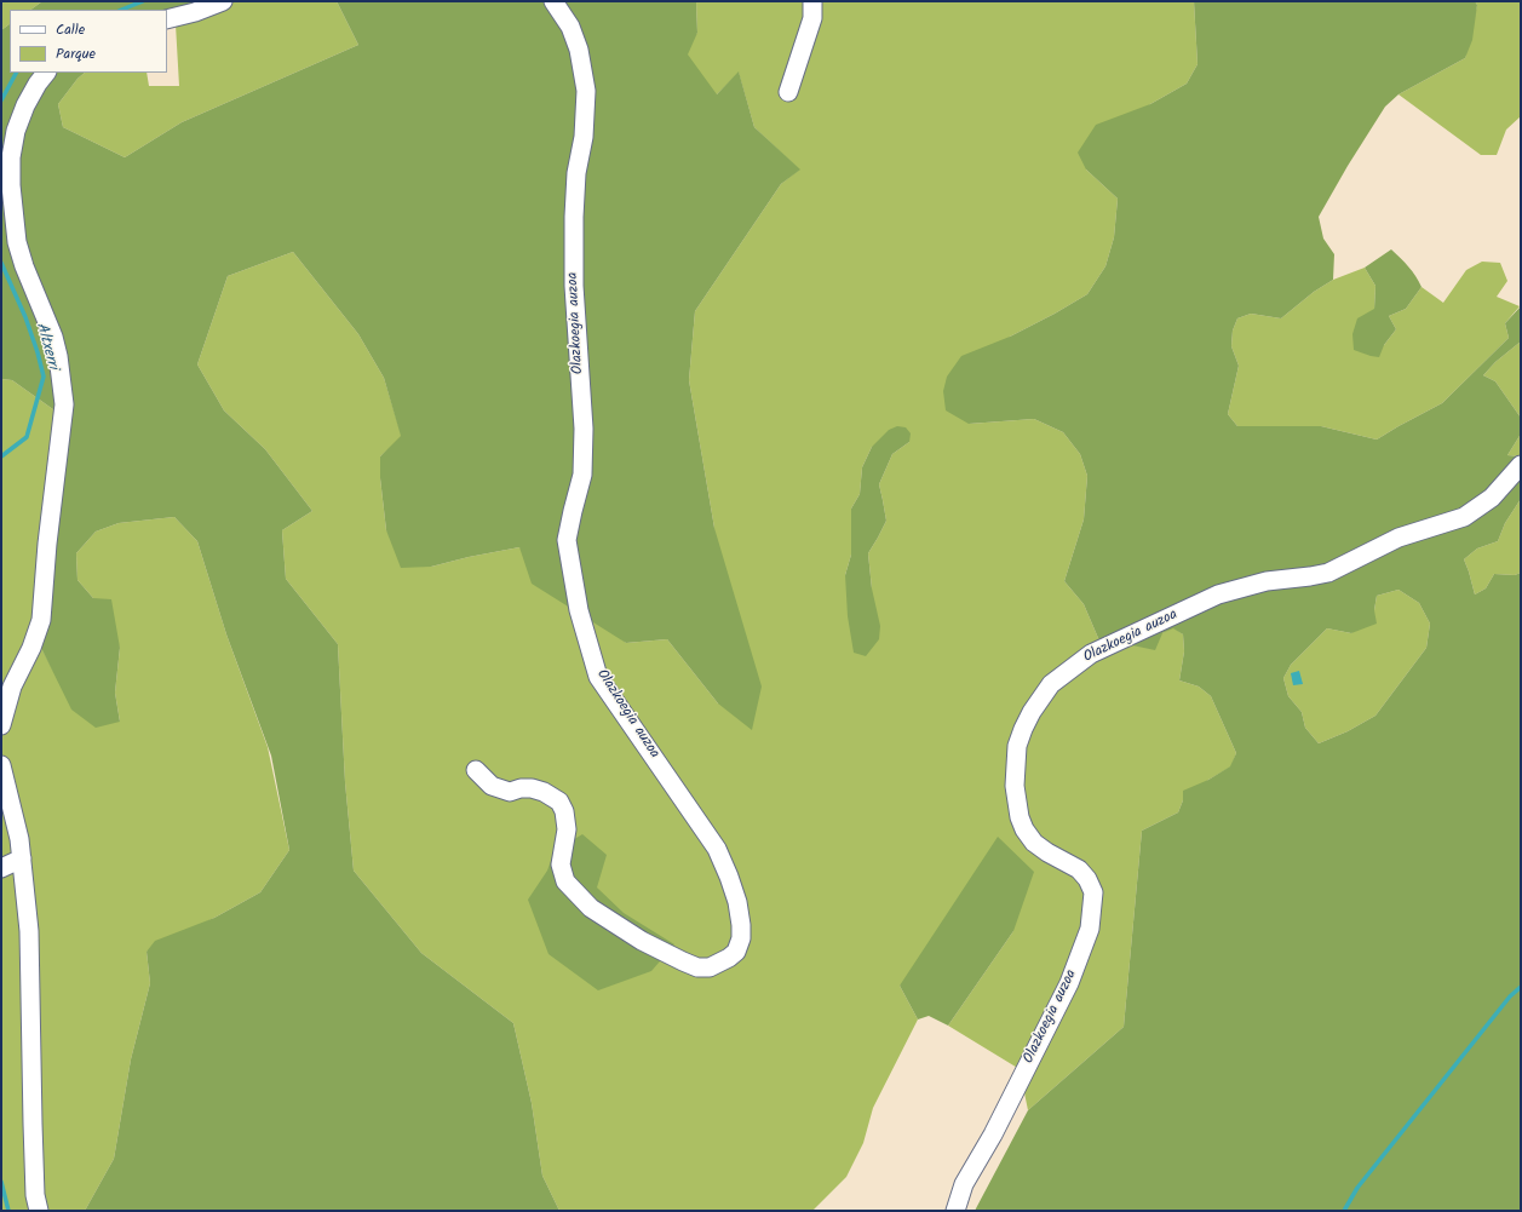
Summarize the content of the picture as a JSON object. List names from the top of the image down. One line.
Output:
{"streets":{"street":["Olazkoegia auzoa"]},"water":["Altxerri"],"legend":["Calle","Parque"]}
